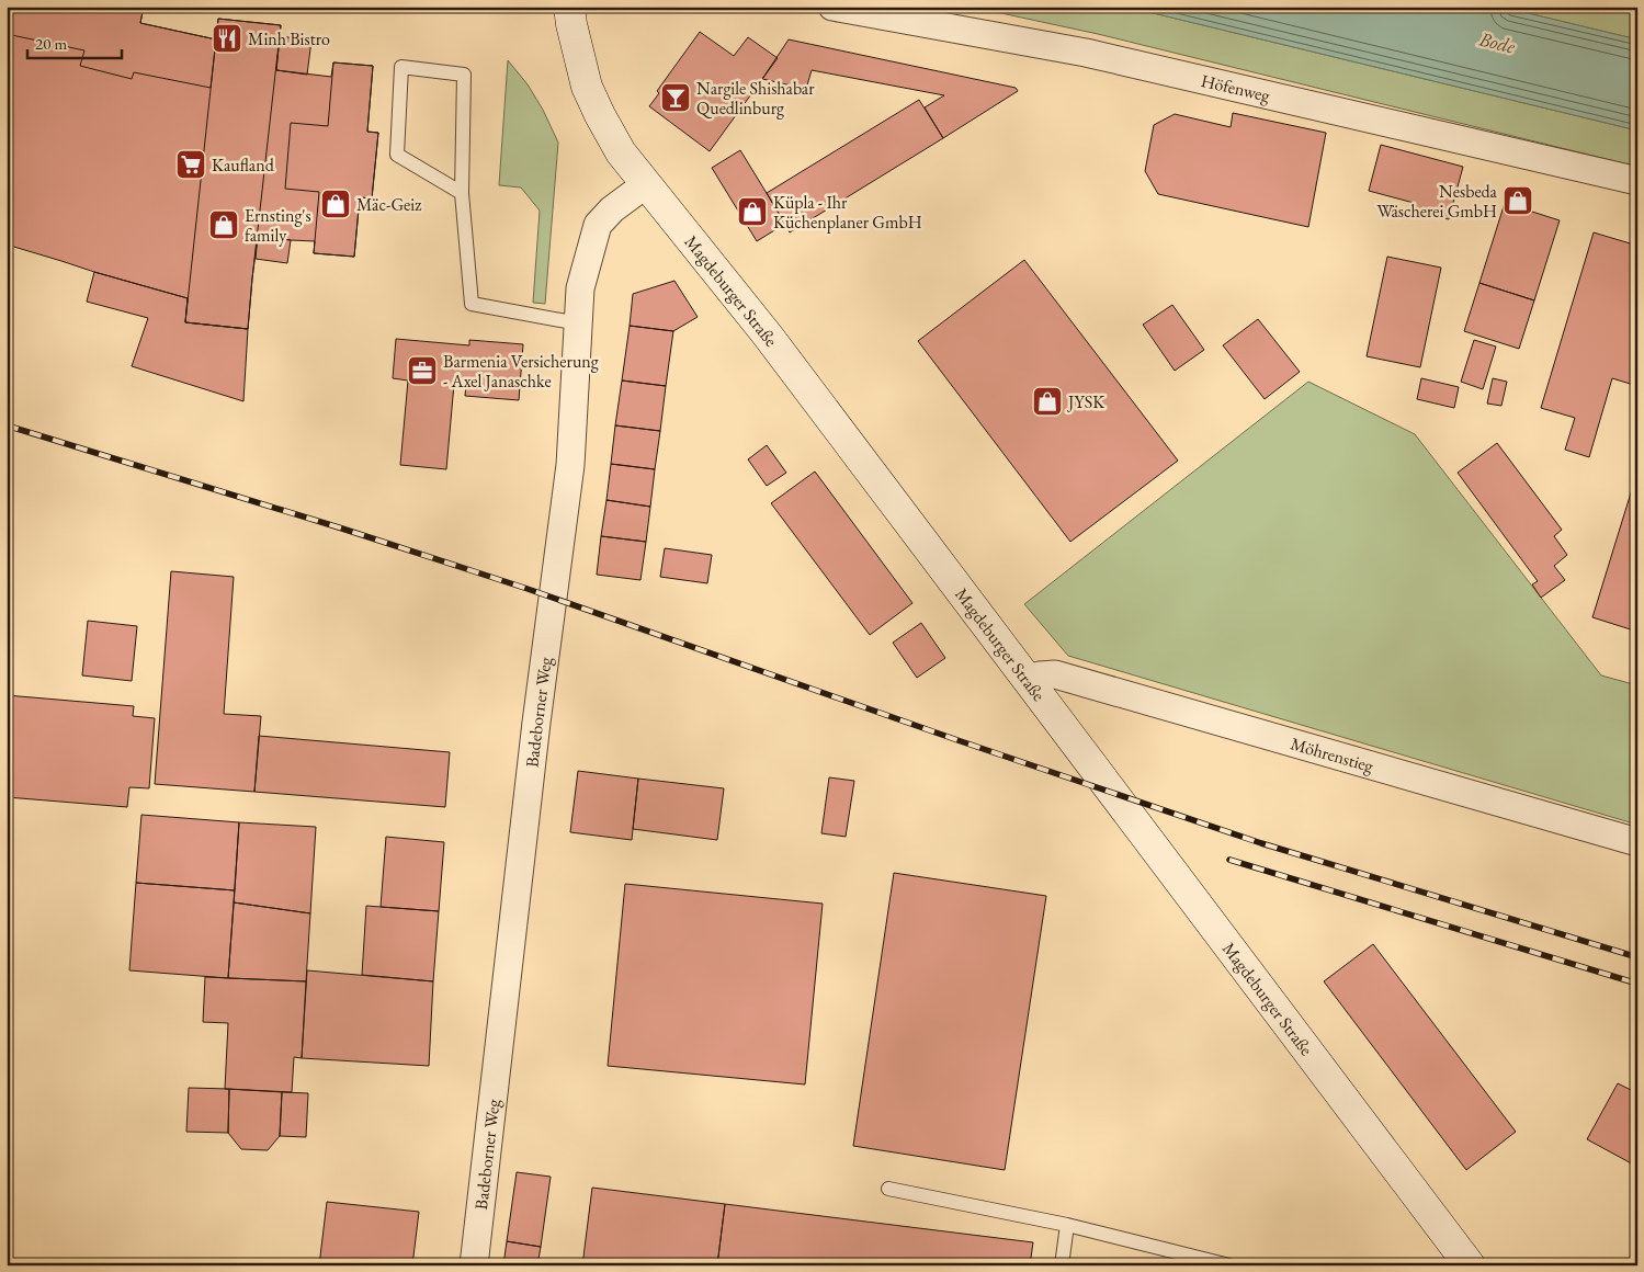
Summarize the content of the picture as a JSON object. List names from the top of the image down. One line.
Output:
{"streets":{"main road":["Magdeburger Straße"],"street":["Höfenweg","Badeborner Weg","Möhrenstieg"]},"crossings":[["Magdeburger Straße","Badeborner Weg"],["Magdeburger Straße","Möhrenstieg"]],"water":["Bode"],"places":{"restaurant":["Minh Bistro"],"bar":["Nargile Shishabar Quedlinburg"],"supermarket":["Kaufland"],"shop":["Nesbeda Wäscherei GmbH","Mäc-Geiz","Küpla - Ihr Küchenplaner GmbH","Ernsting's family","JYSK"],"office":["Barmenia Versicherung - Axel Janaschke"]},"scale_bar":"20 m"}
